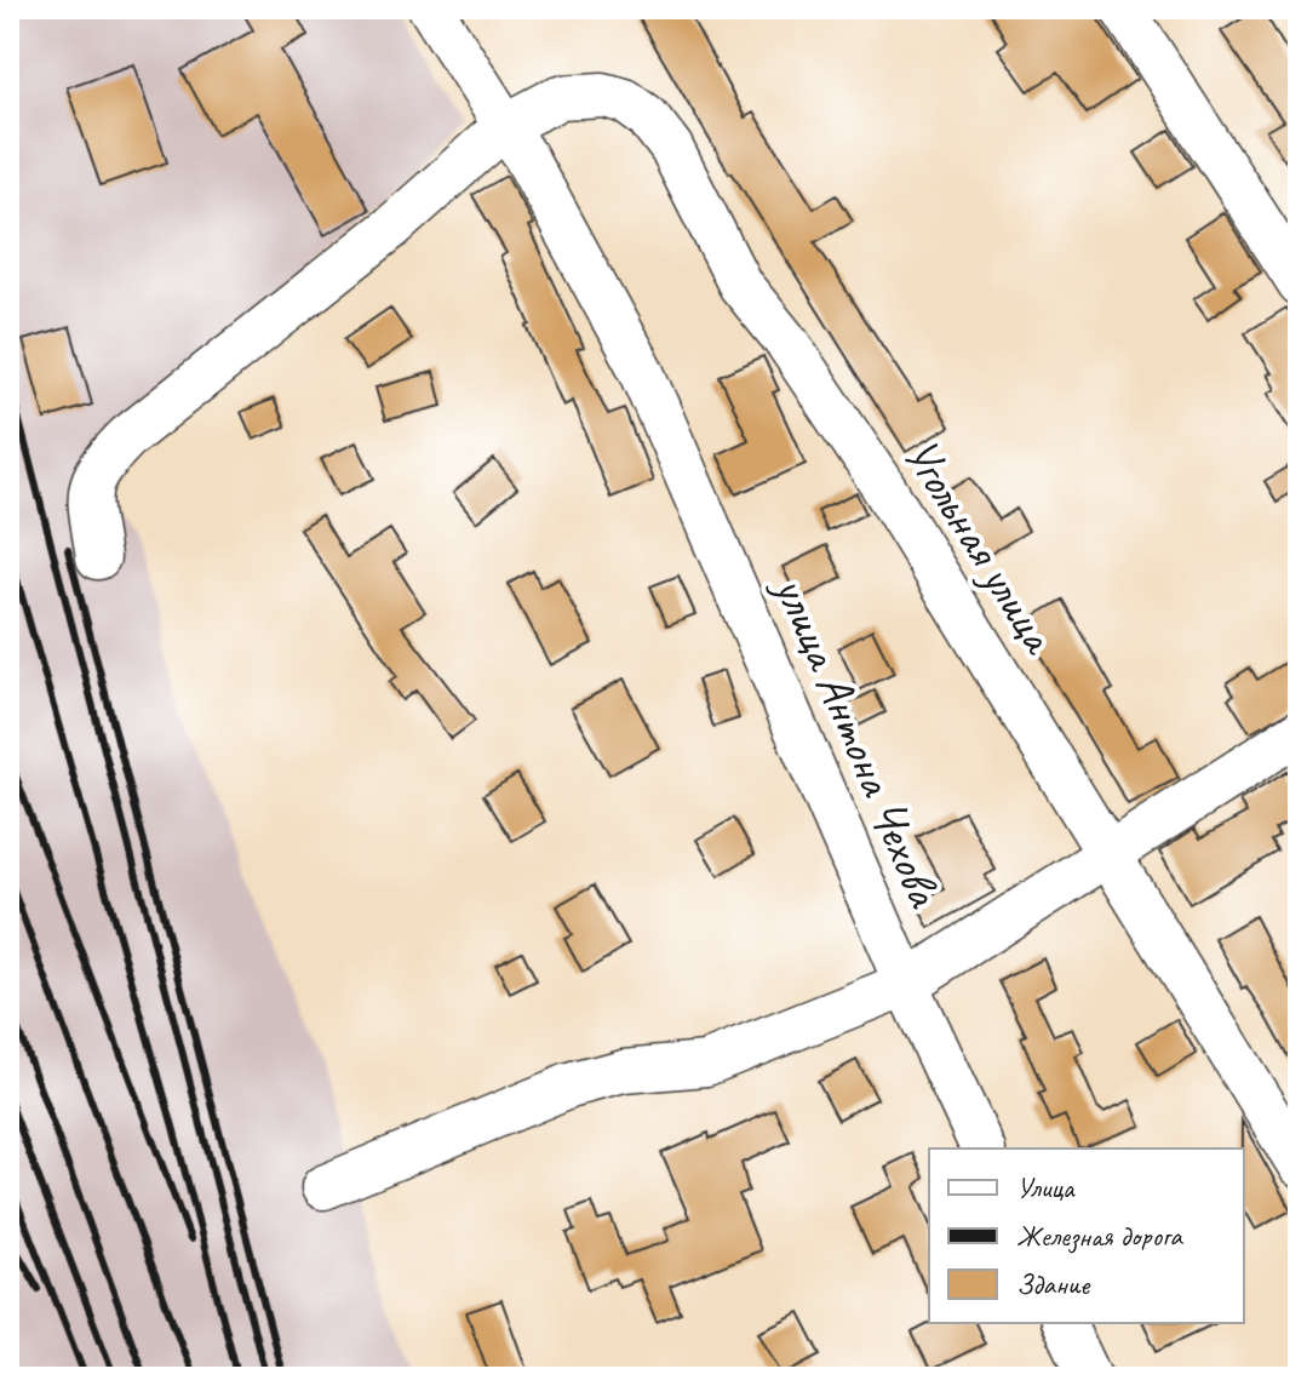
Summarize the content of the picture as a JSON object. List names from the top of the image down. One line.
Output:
{"streets":{"street":["Угольная улица","улица Антона Чехова"]},"crossings":[["Угольная улица","улица Антона Чехова"]],"legend":["Улица","Железная дорога","Здание"]}
